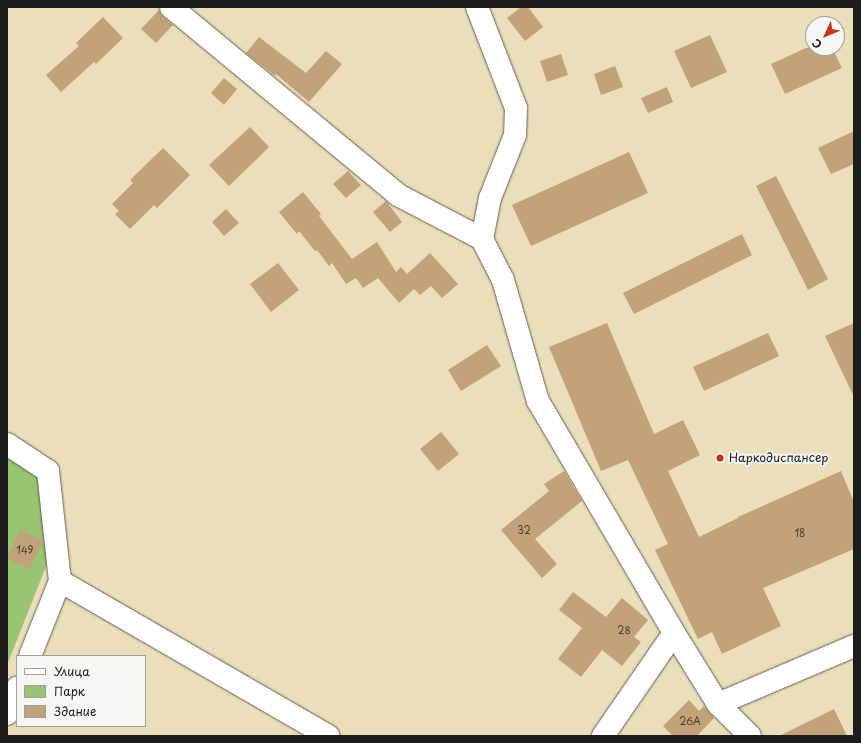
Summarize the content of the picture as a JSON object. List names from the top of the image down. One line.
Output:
{"places":["Наркодиспансер"],"house_numbers":["32","18","149","28","26А"],"legend":["Улица","Парк","Здание"],"north":"bottom left"}
